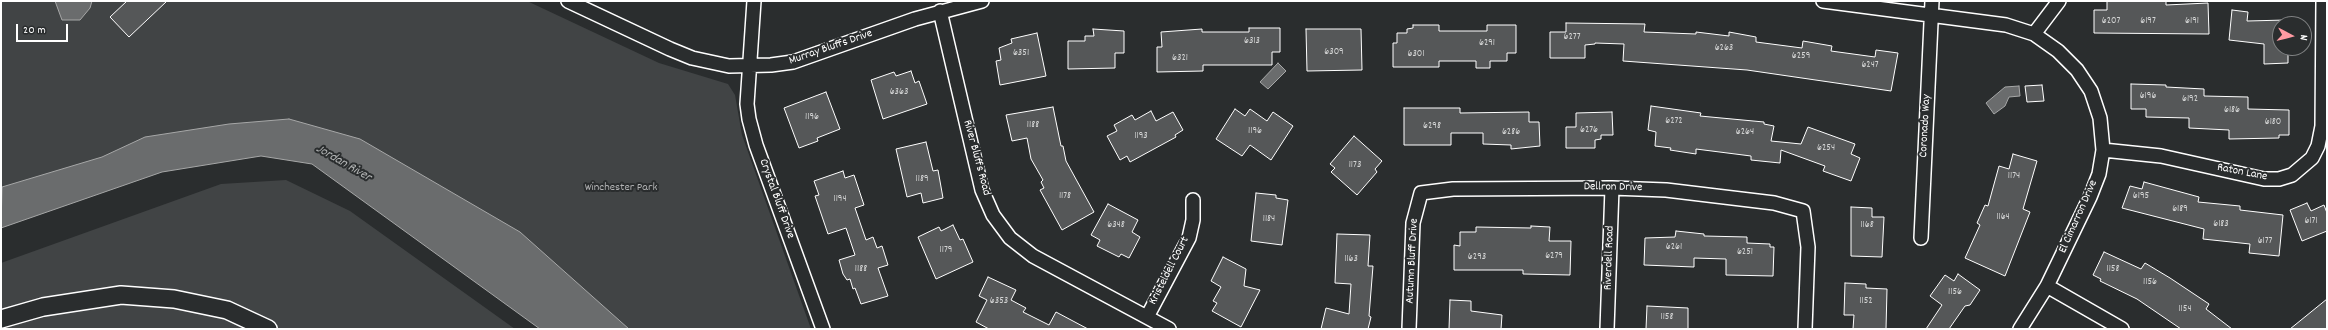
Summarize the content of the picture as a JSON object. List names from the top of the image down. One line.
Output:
{"streets":{"street":["Murray Bluffs Drive","Coronado Way","River Bluffs Road","Raton Lane","Dellron Drive","Crystal Bluff Drive","El Cimarron Drive","Riverdell Road","Autumn Bluff Drive","Kristeldell Court"]},"crossings":[["Murray Bluffs Drive","River Bluffs Road"],["Murray Bluffs Drive","Crystal Bluff Drive"],["Coronado Way","El Cimarron Drive"],["River Bluffs Road","Kristeldell Court"],["Raton Lane","El Cimarron Drive"],["Dellron Drive","Riverdell Road"],["Dellron Drive","Autumn Bluff Drive"]],"water":["Jordan River"],"parks":["Winchester Park"],"house_numbers":["6207","6197","6191","6277","6313","6291","6263","6309","6351","6301","6259","6321","6247","6363","6196","6192","6186","1196","6272","6180","1188","6298","6276","1196","6286","6264","1193","6254","1173","1174","1189","1178","6195","1194","6189","1164","1184","6171","6183","6348","1168","6177","6261","1179","6251","6279","6293","1163","1188","1158","1156","1156","6353","1152","1154","1158"],"scale_bar":"20 m","north":"right"}
